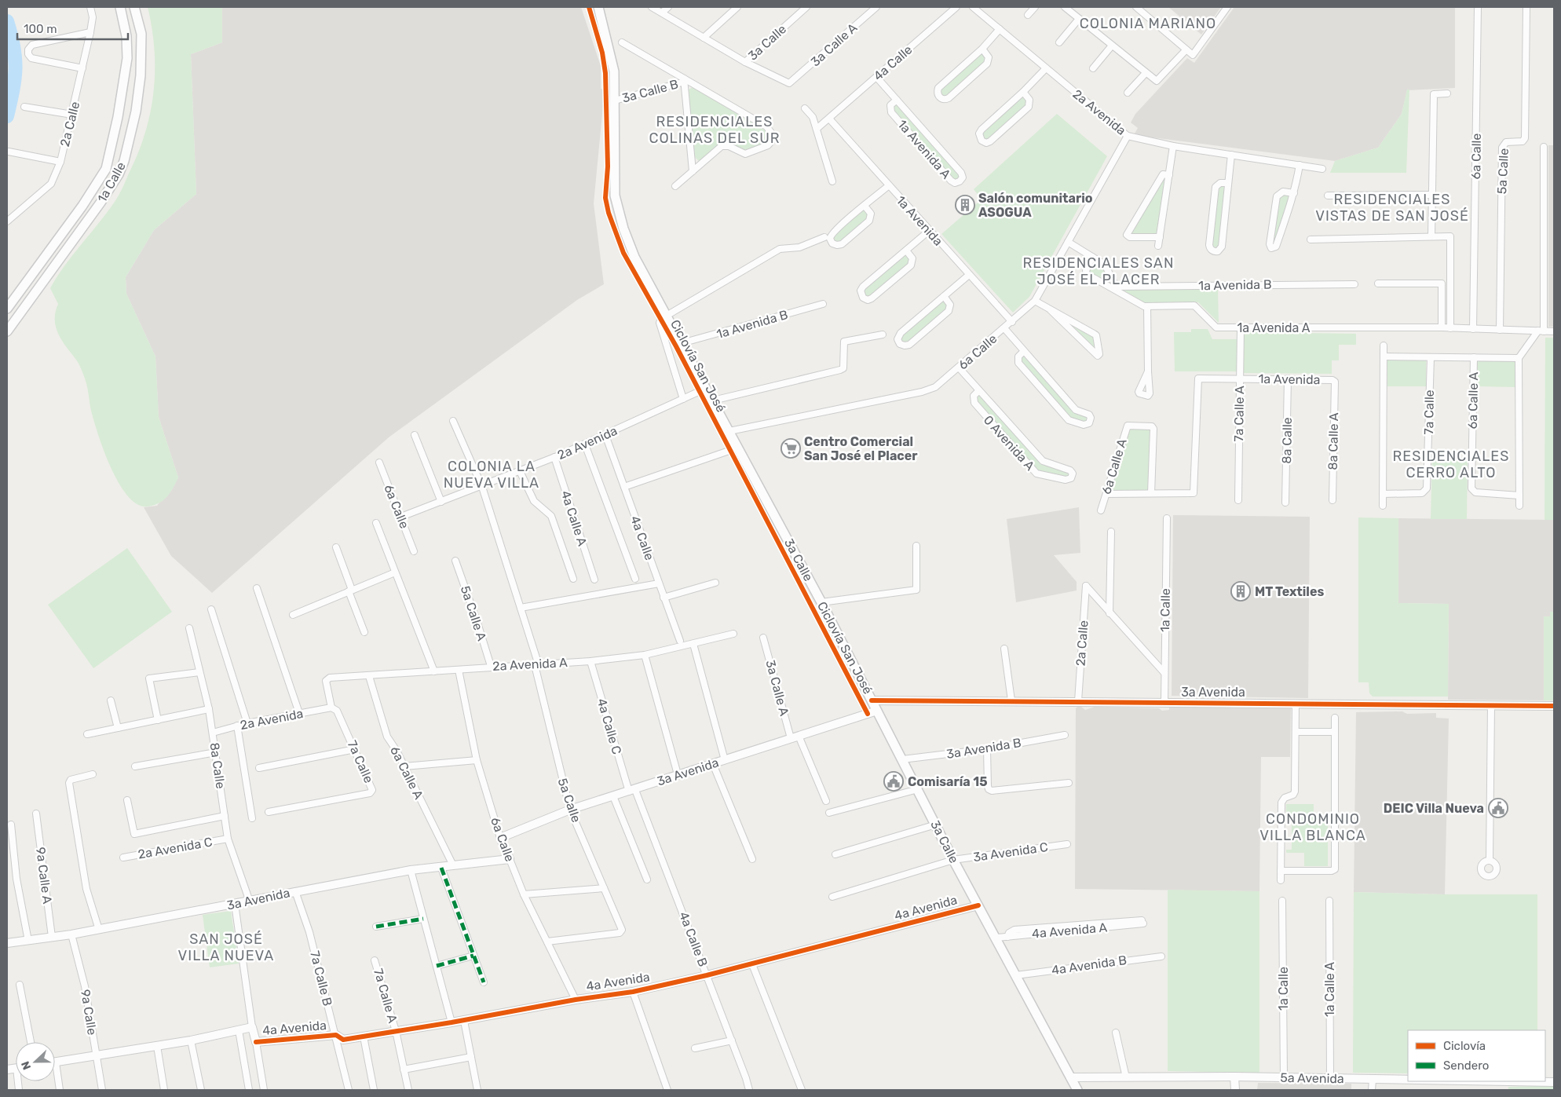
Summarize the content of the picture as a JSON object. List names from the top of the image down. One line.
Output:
{"streets":{"main road":["3a Calle","1a Calle"],"street":["3a Calle A","4a Calle","3a Calle B","2a Avenida","2a Calle","1a Avenida A","6a Calle","5a Calle","1a Avenida","1a Avenida B","6a Calle A","7a Calle","7a Calle A","8a Calle","8a Calle A","0 Avenida A","4a Calle A","5a Calle A","2a Avenida A","3a Avenida","4a Calle C","3a Avenida B","2a Avenida C","3a Avenida C","9a Calle A","4a Avenida","4a Avenida A","4a Calle B","4a Avenida B","7a Calle B","1a Calle A","9a Calle","5a Avenida"],"cycle path":["Ciclovía San José"]},"crossings":[["3a Calle","3a Calle A"],["3a Calle","3a Calle B"],["3a Calle","2a Avenida"],["3a Calle","6a Calle"],["3a Calle","1a Avenida B"],["3a Calle","3a Avenida"],["3a Calle","3a Avenida B"],["3a Calle","3a Avenida C"],["3a Calle","4a Avenida"],["3a Calle","4a Avenida A"],["3a Calle","4a Avenida B"],["3a Calle","5a Avenida"],["3a Calle A","3a Avenida"],["4a Calle","2a Avenida"],["4a Calle","1a Avenida A"],["4a Calle","1a Avenida"],["2a Avenida","6a Calle"],["2a Avenida","5a Calle"],["2a Avenida","7a Calle"],["2a Avenida","8a Calle"],["2a Avenida","4a Calle A"],["2a Calle","3a Avenida"],["1a Avenida A","6a Calle"],["1a Avenida A","5a Calle"],["1a Avenida A","1a Avenida B"],["1a Avenida A","7a Calle A"],["6a Calle","5a Calle"],["6a Calle","1a Avenida"],["6a Calle","0 Avenida A"],["6a Calle","2a Avenida A"],["6a Calle","3a Avenida"],["6a Calle","4a Avenida"],["5a Calle","2a Avenida A"],["5a Calle","3a Avenida"],["1a Calle","3a Avenida"],["1a Calle","5a Avenida"],["1a Avenida","6a Calle A"],["1a Avenida","7a Calle A"],["1a Avenida","8a Calle"],["1a Avenida","8a Calle A"],["6a Calle A","2a Avenida A"],["6a Calle A","3a Avenida"],["7a Calle","2a Avenida A"],["7a Calle A","4a Avenida"],["8a Calle","3a Avenida"],["8a Calle","2a Avenida C"],["5a Calle A","2a Avenida A"],["2a Avenida A","4a Calle C"],["3a Avenida","4a Calle C"],["3a Avenida","9a Calle A"],["3a Avenida","4a Calle B"],["3a Avenida","7a Calle B"],["3a Avenida","9a Calle"],["4a Calle C","4a Calle B"],["4a Avenida","4a Calle B"],["4a Avenida","7a Calle B"],["4a Avenida","9a Calle"],["1a Calle A","5a Avenida"]],"districts":["COLONIA MARIANO","RESIDENCIALES COLINAS DEL SUR","RESIDENCIALES VISTAS DE SAN JOSÉ","RESIDENCIALES SAN JOSÉ EL PLACER","RESIDENCIALES CERRO ALTO","COLONIA LA NUEVA VILLA","CONDOMINIO VILLA BLANCA","SAN JOSÉ VILLA NUEVA"],"places":{"building":["Salón comunitario ASOGUA","MT Textiles"],"supermarket":["Centro Comercial San José el Placer"],"public building":["Comisaría 15","DEIC Villa Nueva"]},"legend":["Ciclovía","Sendero"],"scale_bar":"100 m","north":"left"}
